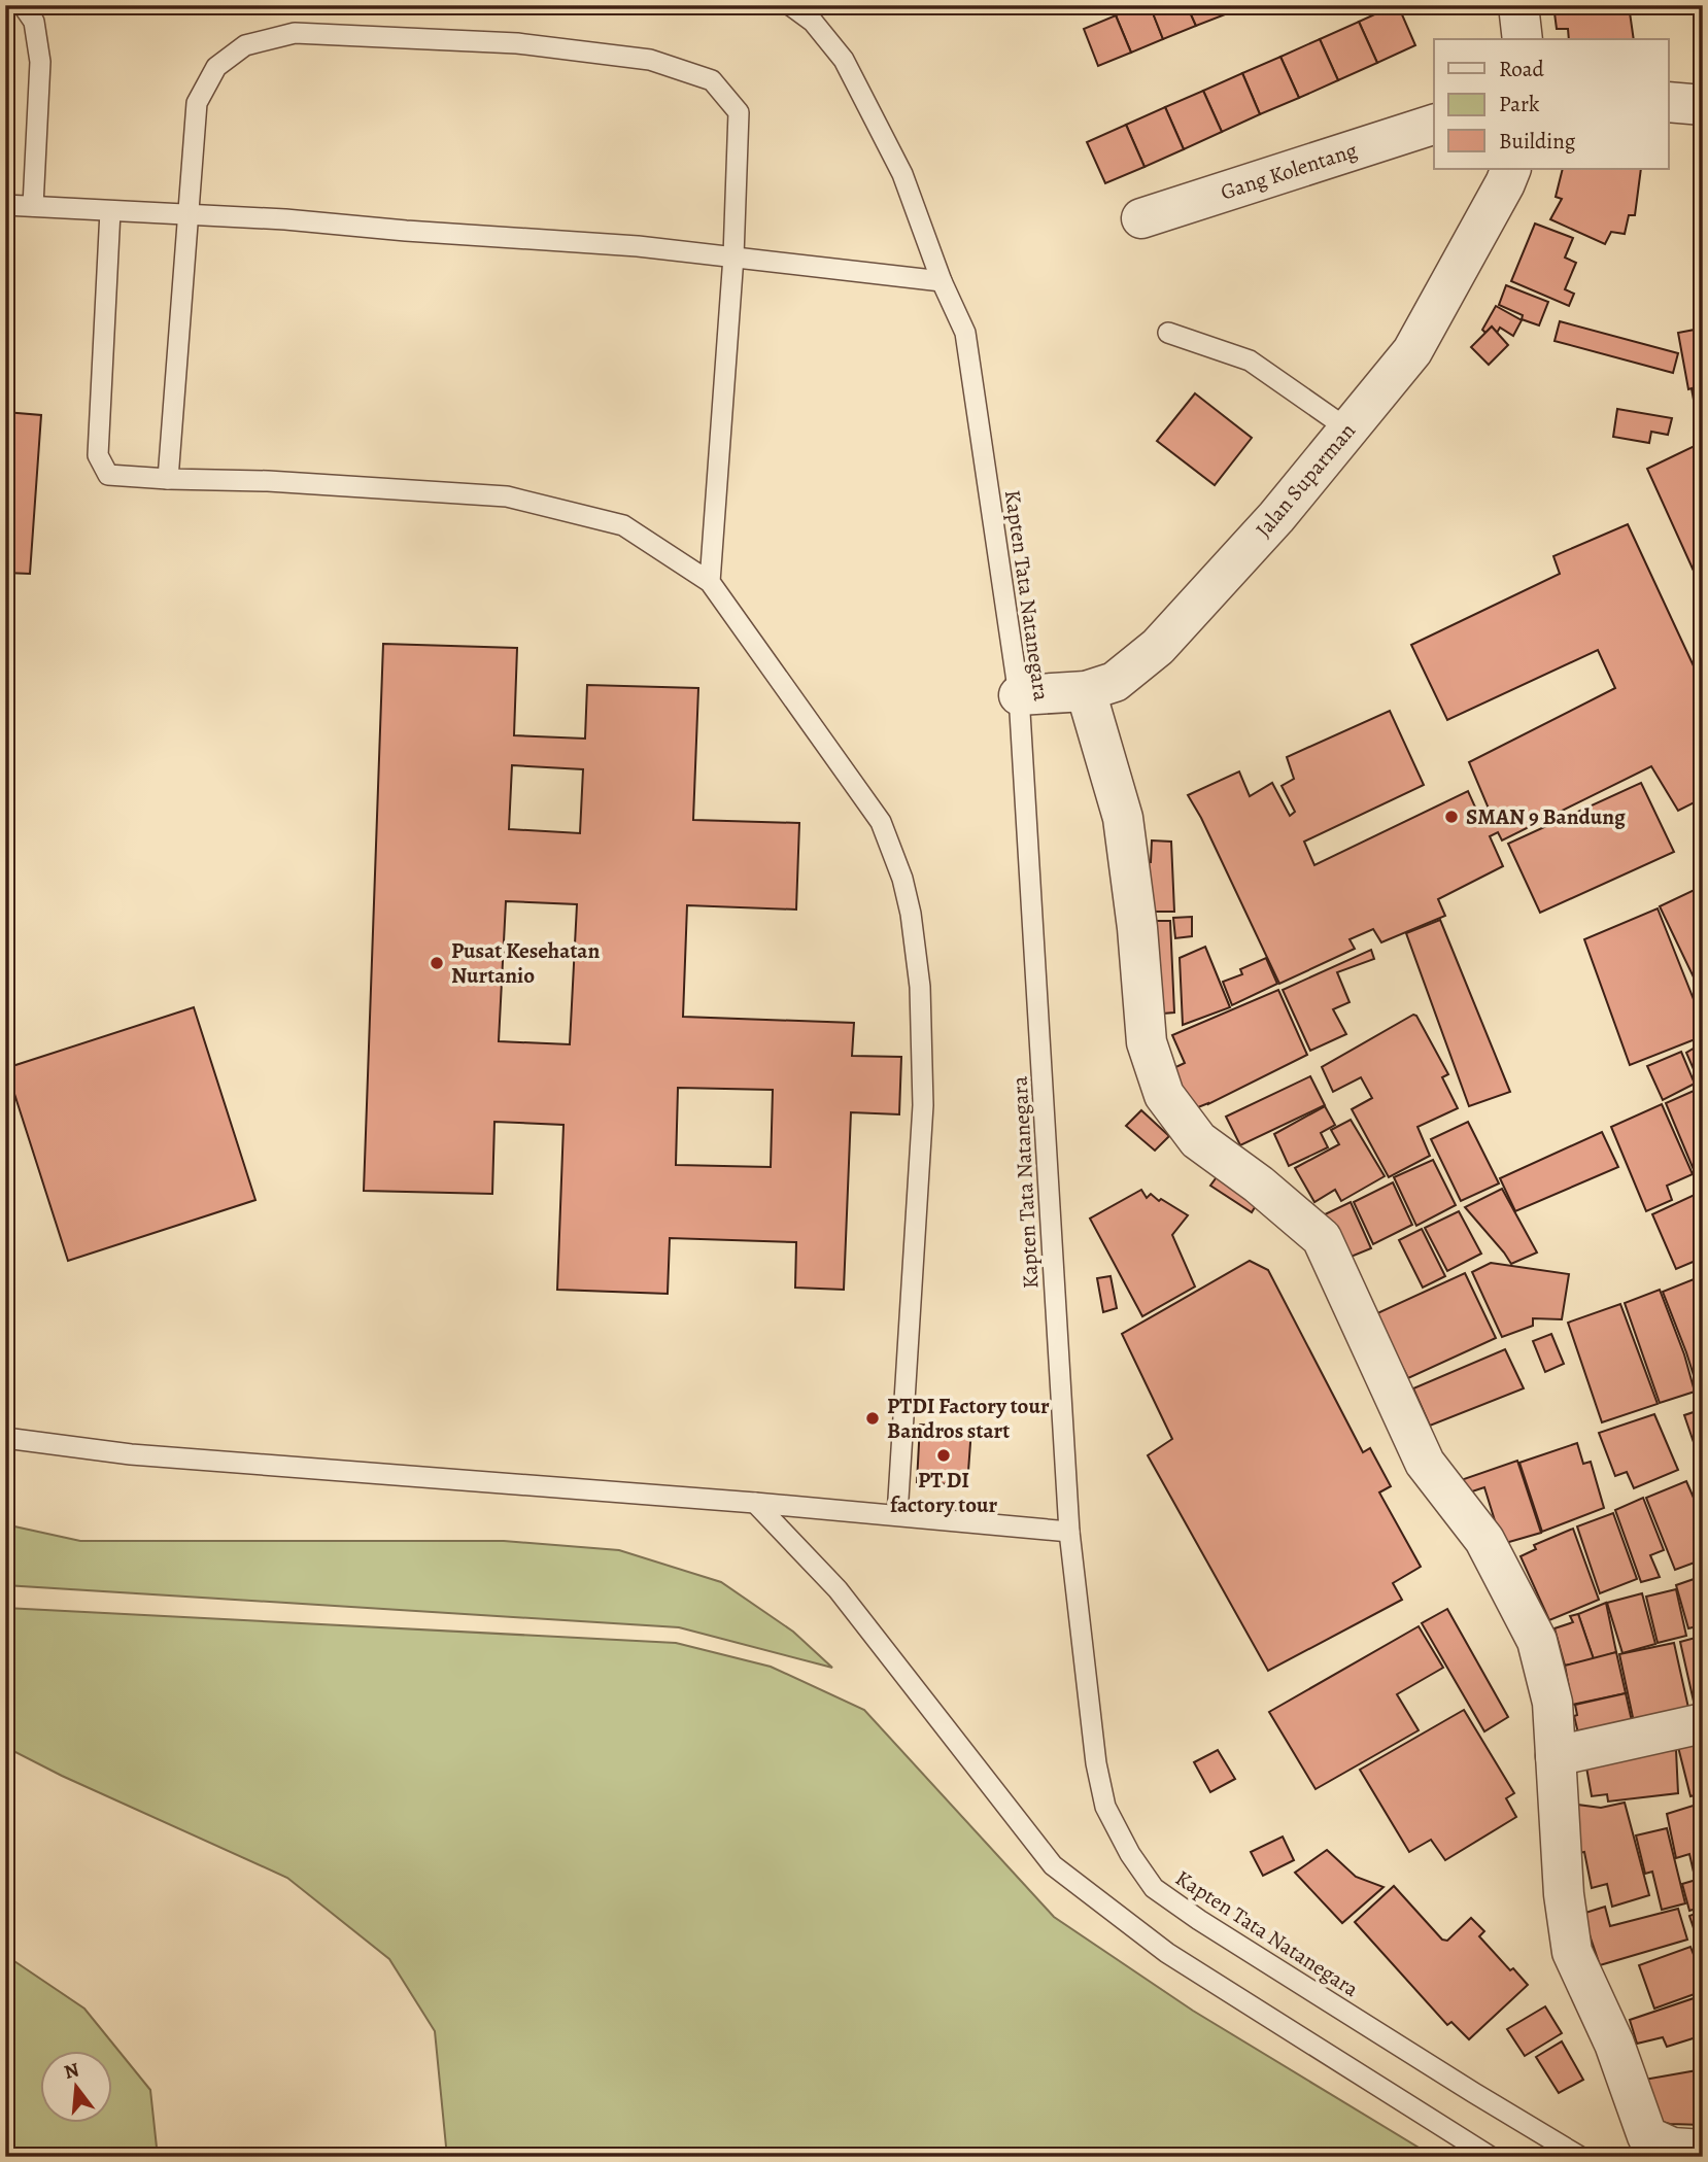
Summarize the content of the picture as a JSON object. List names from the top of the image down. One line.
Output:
{"streets":{"street":["Gang Kolentang","Jalan Suparman"],"lane":["Kapten Tata Natanegara"]},"crossings":[["Jalan Suparman","Kapten Tata Natanegara"]],"places":["SMAN 9 Bandung","Pusat Kesehatan Nurtanio","PTDI Factory tour Bandros start","PT DI factory tour"],"legend":["Road","Park","Building"],"north":"top"}
